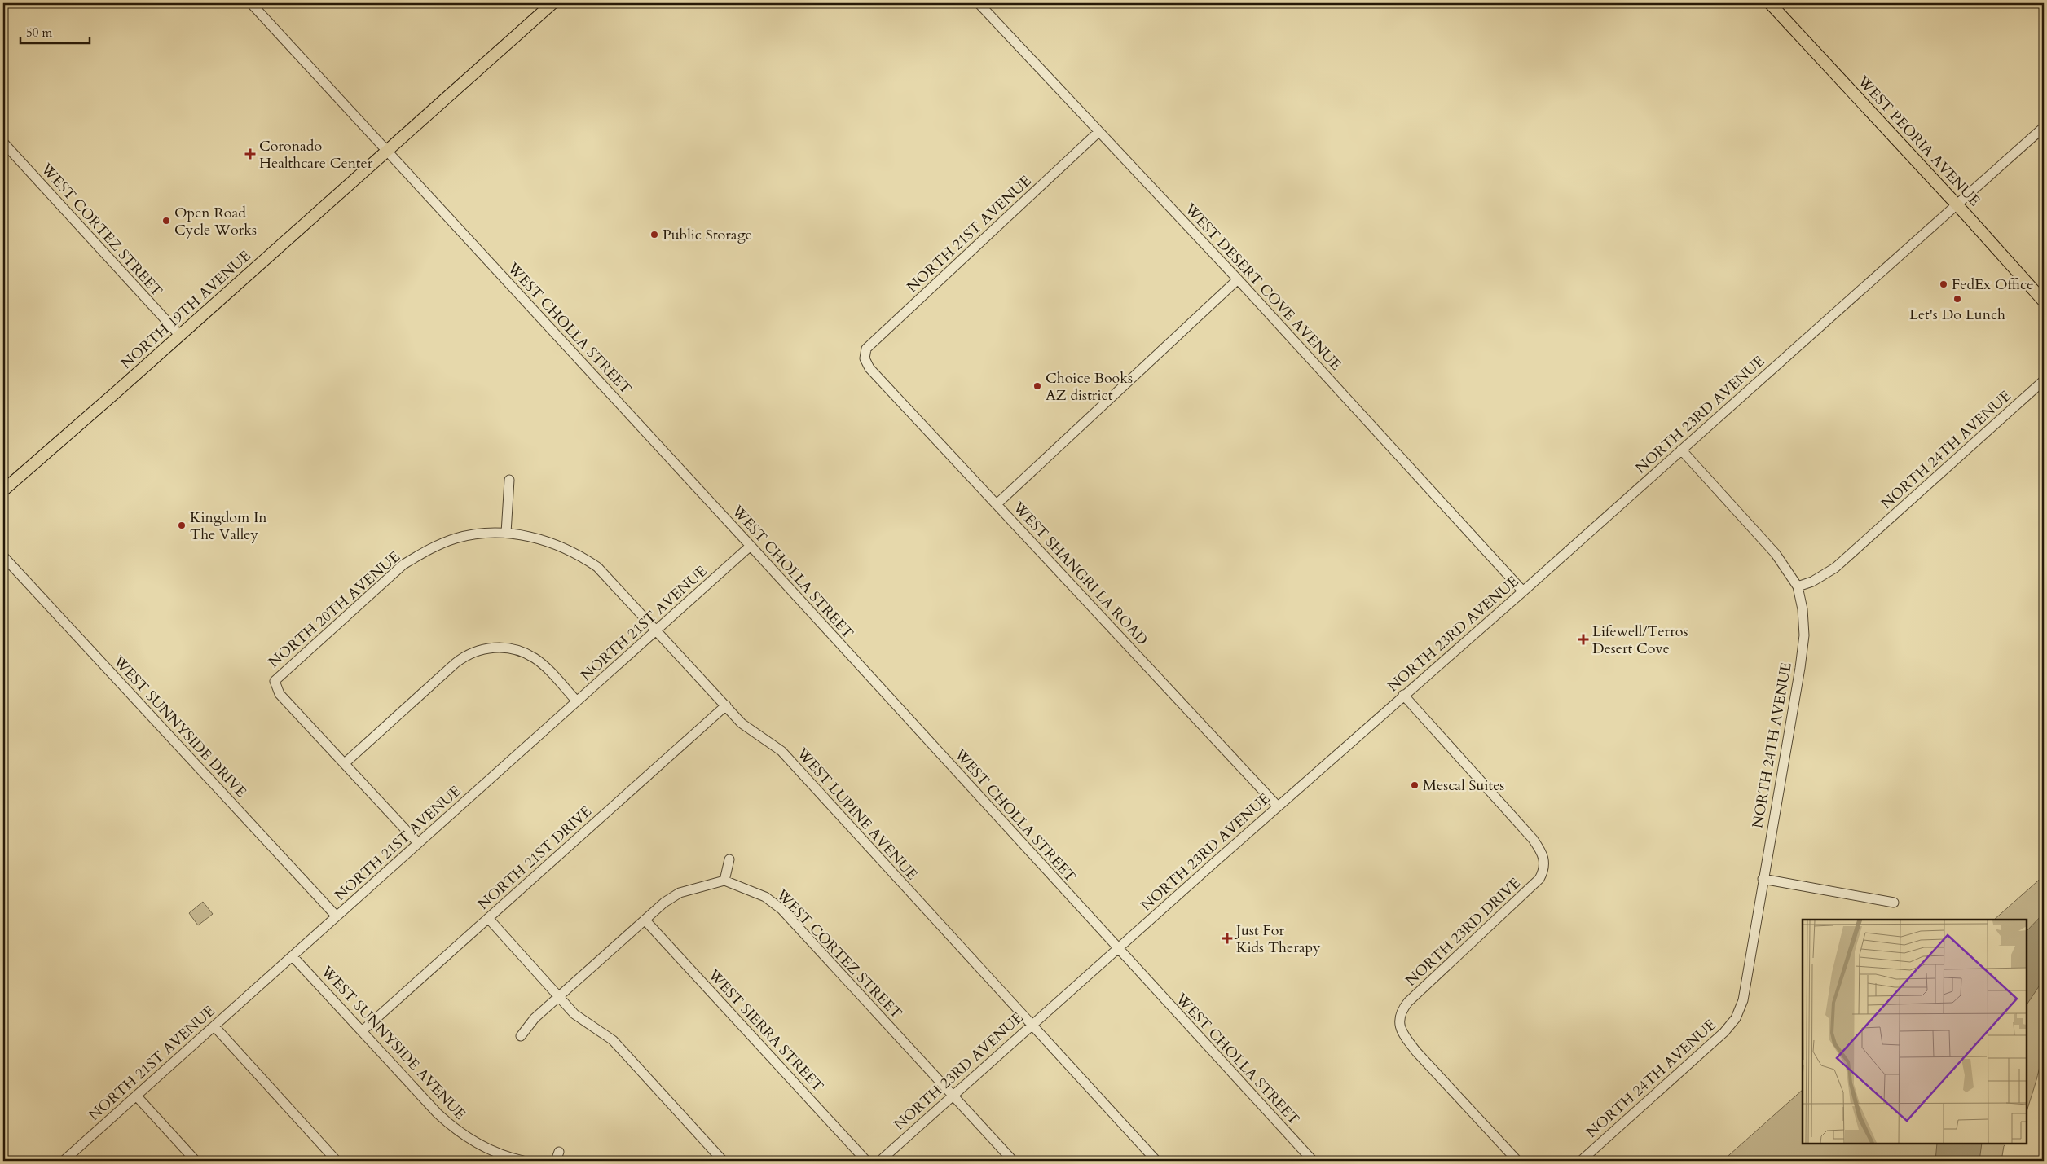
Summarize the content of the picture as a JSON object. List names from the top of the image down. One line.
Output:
{"streets":{"main road":["WEST PEORIA AVENUE","NORTH 19TH AVENUE"],"street":["WEST CORTEZ STREET","NORTH 21ST AVENUE","WEST DESERT COVE AVENUE","WEST CHOLLA STREET","NORTH 23RD AVENUE","NORTH 24TH AVENUE","WEST SHANGRI LA ROAD","NORTH 20TH AVENUE","WEST SUNNYSIDE DRIVE","WEST LUPINE AVENUE","NORTH 21ST DRIVE","NORTH 23RD DRIVE","WEST SIERRA STREET","WEST SUNNYSIDE AVENUE"]},"crossings":[["WEST PEORIA AVENUE","NORTH 23RD AVENUE"],["WEST CORTEZ STREET","NORTH 19TH AVENUE"],["WEST CORTEZ STREET","NORTH 23RD AVENUE"],["NORTH 21ST AVENUE","WEST DESERT COVE AVENUE"],["NORTH 21ST AVENUE","WEST CHOLLA STREET"],["NORTH 21ST AVENUE","WEST SHANGRI LA ROAD"],["NORTH 21ST AVENUE","WEST SUNNYSIDE DRIVE"],["NORTH 21ST AVENUE","WEST LUPINE AVENUE"],["NORTH 21ST AVENUE","WEST SUNNYSIDE AVENUE"],["WEST DESERT COVE AVENUE","NORTH 23RD AVENUE"],["NORTH 19TH AVENUE","WEST CHOLLA STREET"],["WEST CHOLLA STREET","NORTH 23RD AVENUE"],["NORTH 23RD AVENUE","WEST SHANGRI LA ROAD"],["NORTH 23RD AVENUE","WEST LUPINE AVENUE"],["NORTH 23RD AVENUE","NORTH 23RD DRIVE"],["NORTH 20TH AVENUE","WEST LUPINE AVENUE"],["WEST LUPINE AVENUE","NORTH 21ST DRIVE"],["NORTH 21ST DRIVE","WEST SUNNYSIDE AVENUE"]],"places":{"health":["Coronado Healthcare Center","Lifewell/Terros Desert Cove","Just For Kids Therapy"],"other":["Open Road Cycle Works","Public Storage","FedEx Office","Let's Do Lunch","Choice Books AZ district","Kingdom In The Valley","Mescal Suites"]},"scale_bar":"50 m"}
